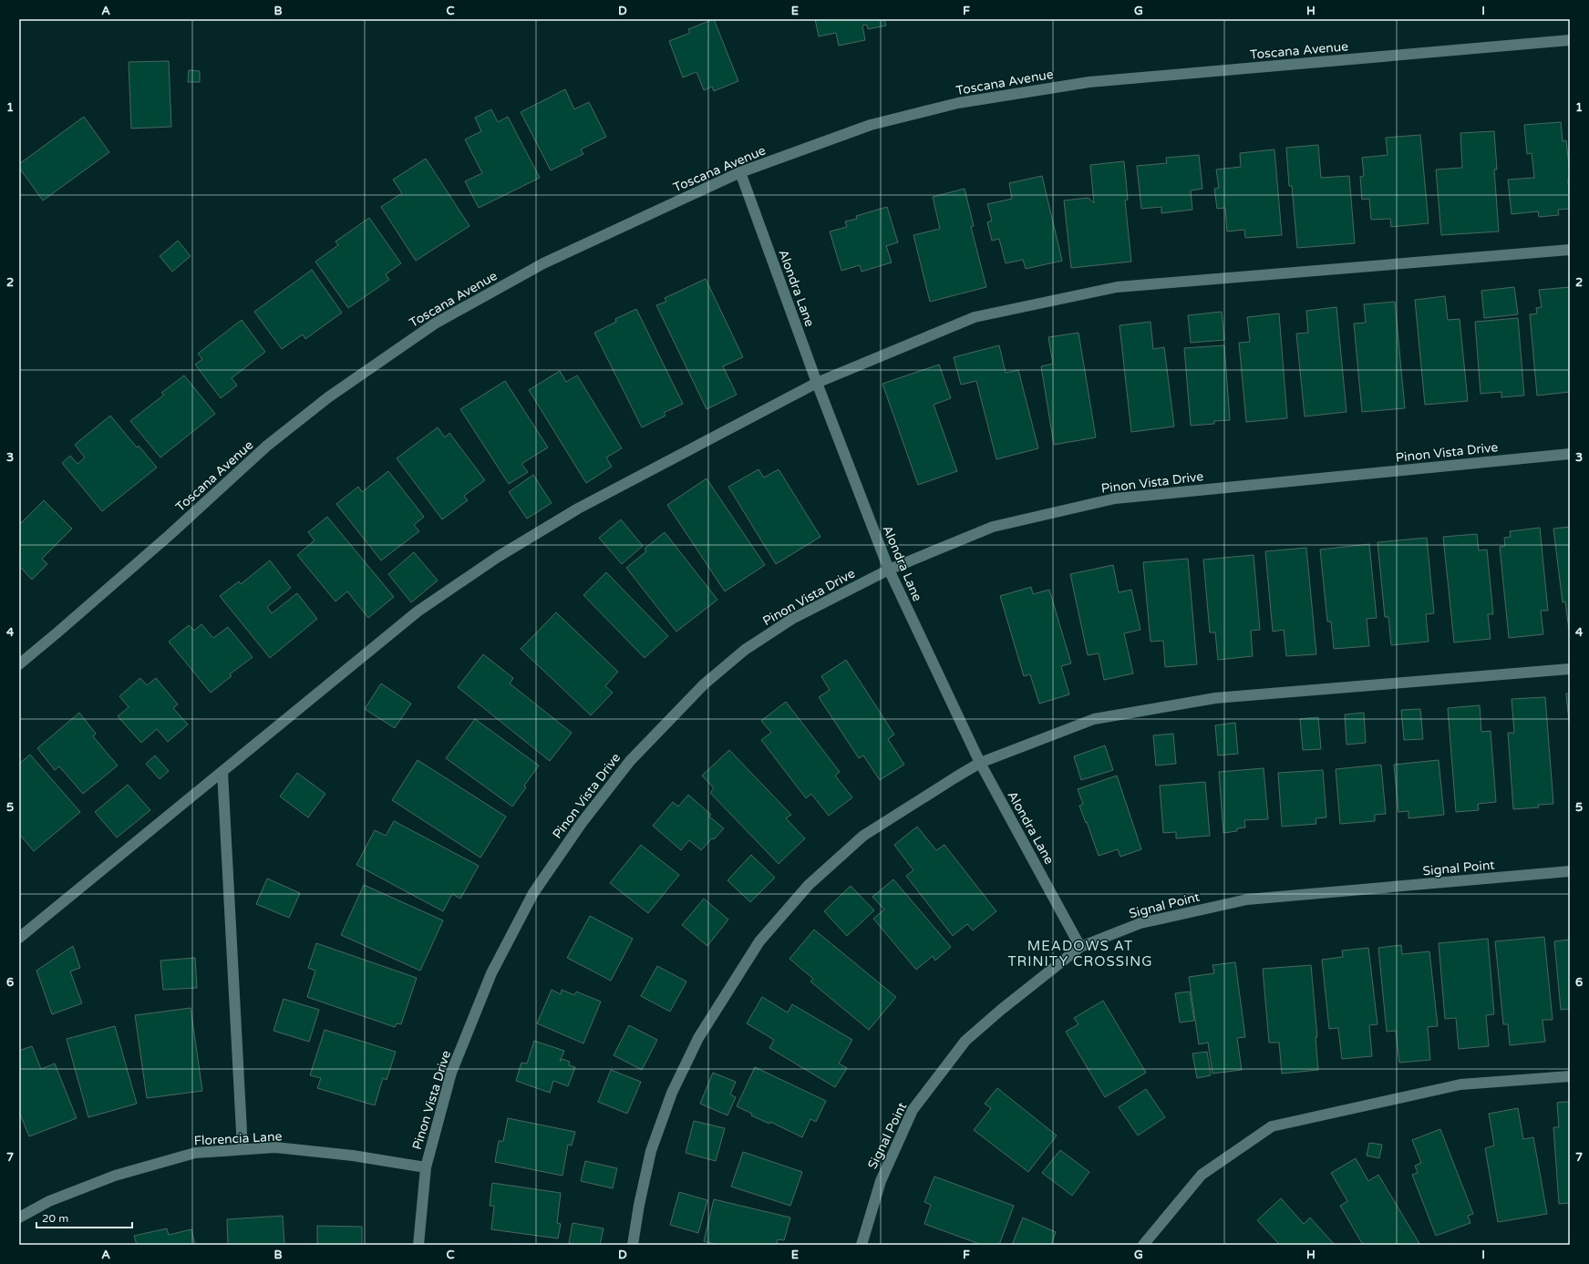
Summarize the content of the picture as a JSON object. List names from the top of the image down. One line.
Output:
{"streets":{"street":["Toscana Avenue","Alondra Lane","Pinon Vista Drive","Signal Point","Florencia Lane"]},"crossings":[["Toscana Avenue","Alondra Lane"],["Alondra Lane","Pinon Vista Drive"],["Alondra Lane","Signal Point"],["Pinon Vista Drive","Florencia Lane"]],"districts":["MEADOWS AT TRINITY CROSSING"],"scale_bar":"20 m","grid":{"columns":["A","B","C","D","E","F","G","H","I"],"rows":["1","2","3","4","5","6","7"]}}
